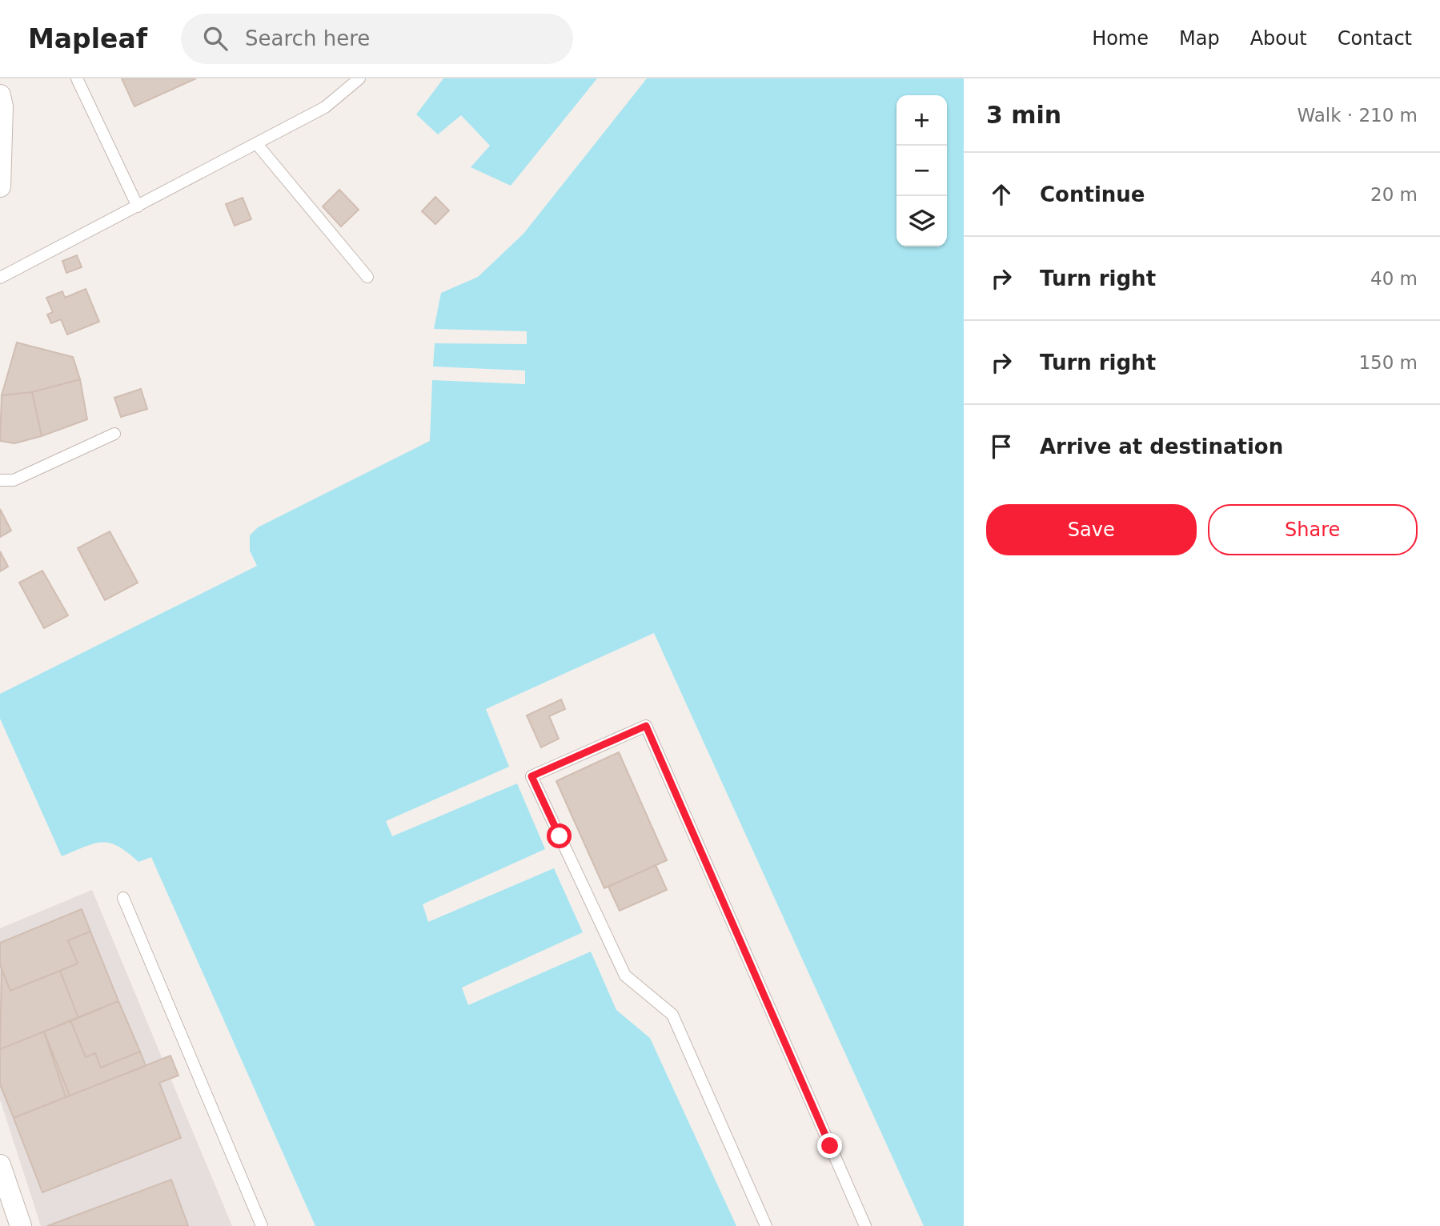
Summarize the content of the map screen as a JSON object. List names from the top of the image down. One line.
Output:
{"page":{"header":"Mapleaf","search":"Search here","nav":["Home","Map","About","Contact"],"heading":["3 min","Walk · 210 m"],"map_buttons":["+","−"],"list":[["Continue","20 m"],["Turn right","40 m"],["Turn right","150 m"],"Arrive at destination"],"buttons":["Save","Share"]}}
